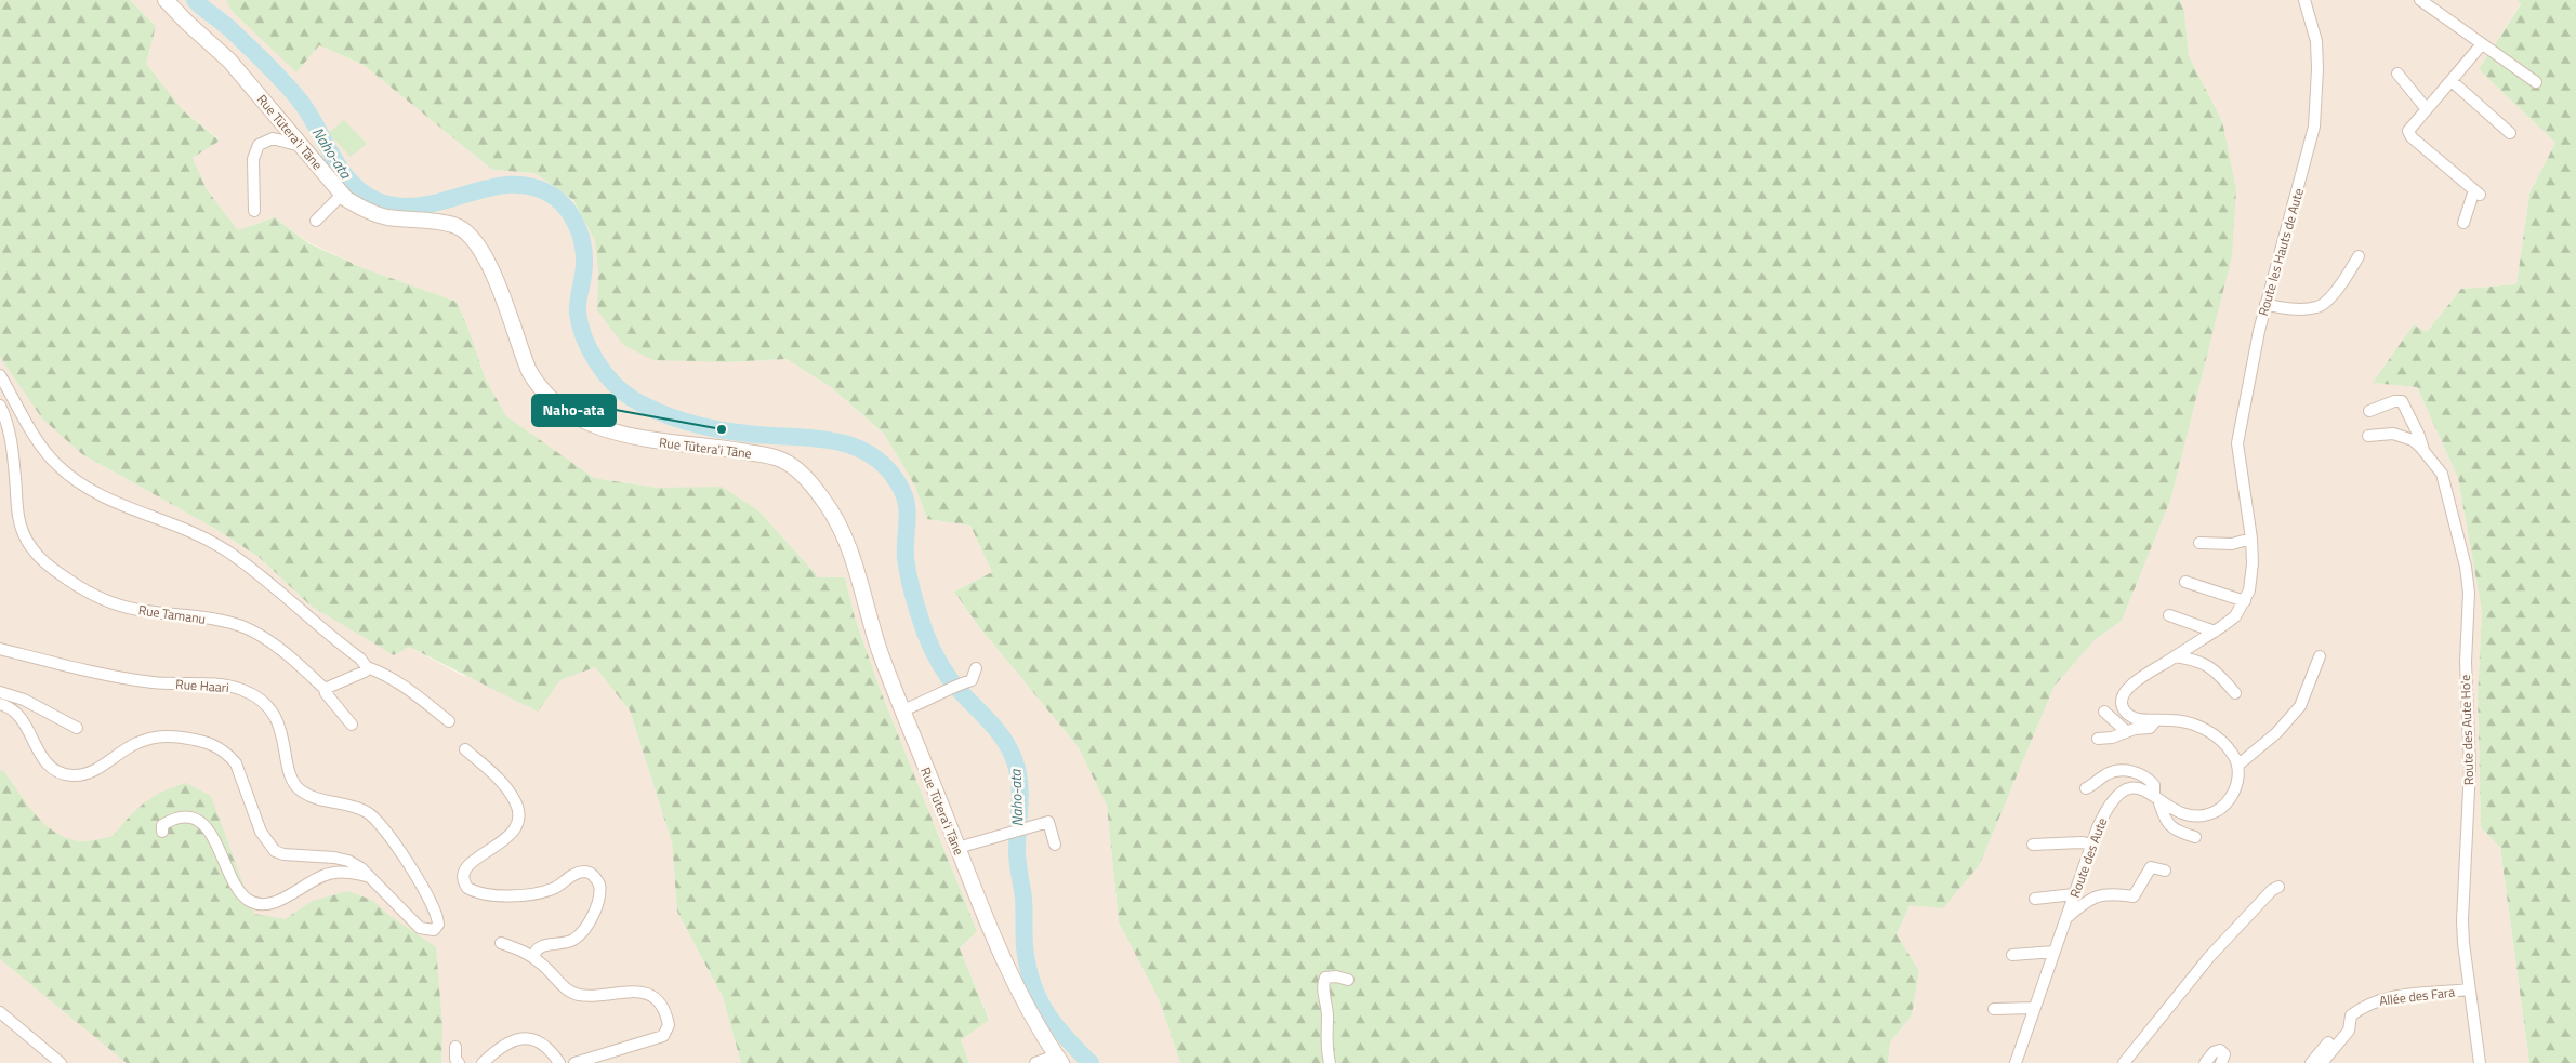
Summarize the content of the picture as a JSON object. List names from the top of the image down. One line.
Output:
{"streets":{"street":["Rue Tūtera'i Tāne","Route les Hauts de Aute","Rue Tamanu","Rue Haari","Route des Aute Ho'e","Route des Aute","Allée des Fara"]},"crossings":[["Route des Aute Ho'e","Allée des Fara"]],"water":["Naho-ata"],"places":["Naho-ata"]}
